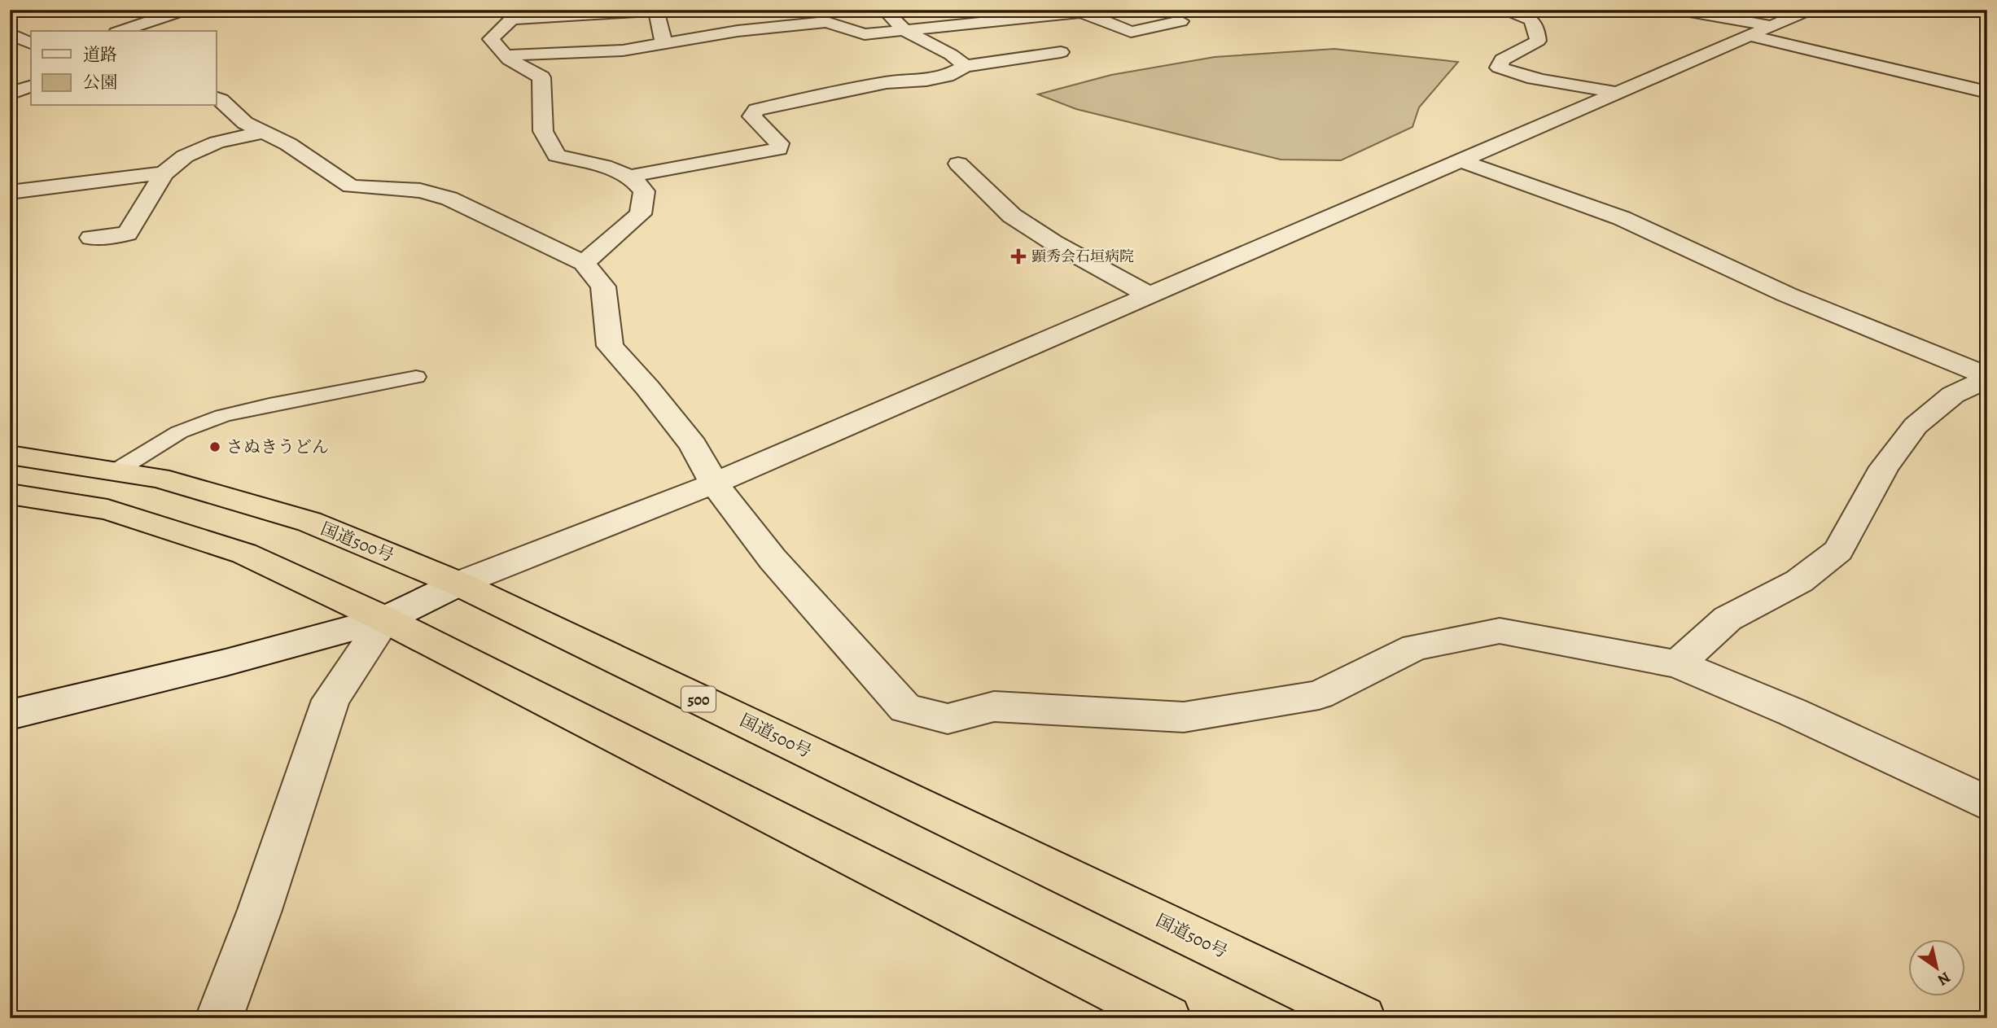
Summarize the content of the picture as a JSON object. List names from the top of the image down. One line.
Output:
{"streets":{"highway":["国道500号","500"]},"places":{"health":["顕秀会石垣病院"],"other":["さぬきうどん"]},"legend":["道路","公園"],"north":"bottom right"}
